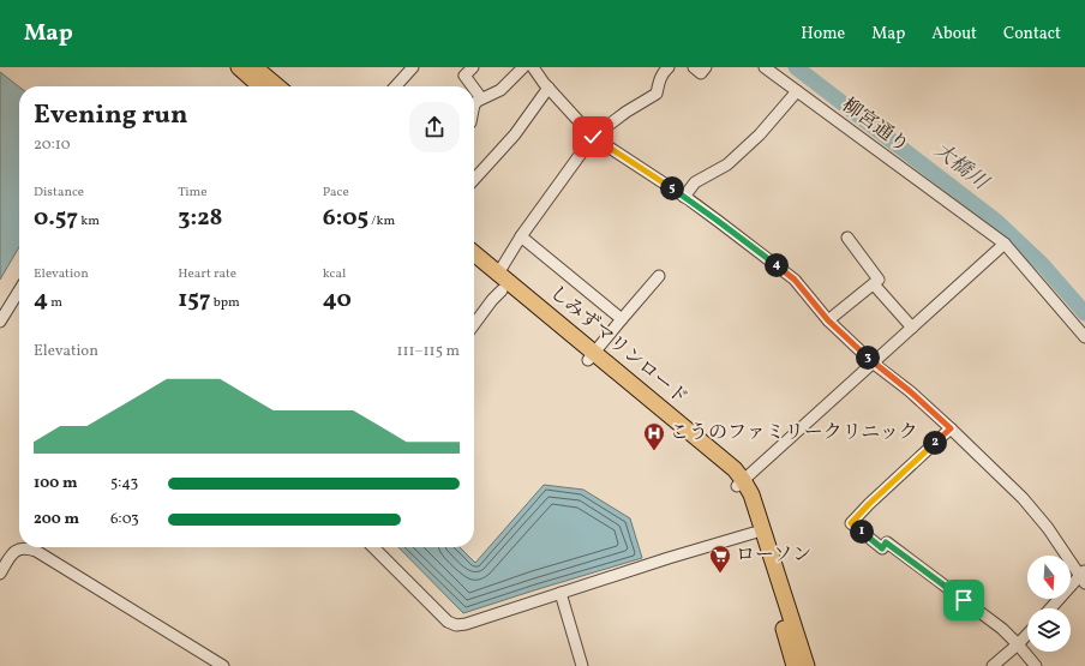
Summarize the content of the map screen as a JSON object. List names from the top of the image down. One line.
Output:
{"streets":{"highway":["しみずマリンロード"],"street":["柳宮通り"]},"water":["大橋川"],"places":{"hospital":["こうのファミリークリニック"],"supermarket":["ローソン"]},"north":"bottom","page":{"header":"Map","nav":["Home","Map","About","Contact"],"heading":["Evening run","20:10"],"stats":[["Distance","0.57 km"],["Time","3:28"],["Pace","6:05 /km"],["Elevation","4 m"],["Heart rate","157 bpm"],["kcal","40"]],"pins":["5","4","3","2","1"],"chart":["Elevation","111–115 m"],"list":[{"name":"100 m","note":"5:43"},{"name":"200 m","note":"6:03"}]}}
